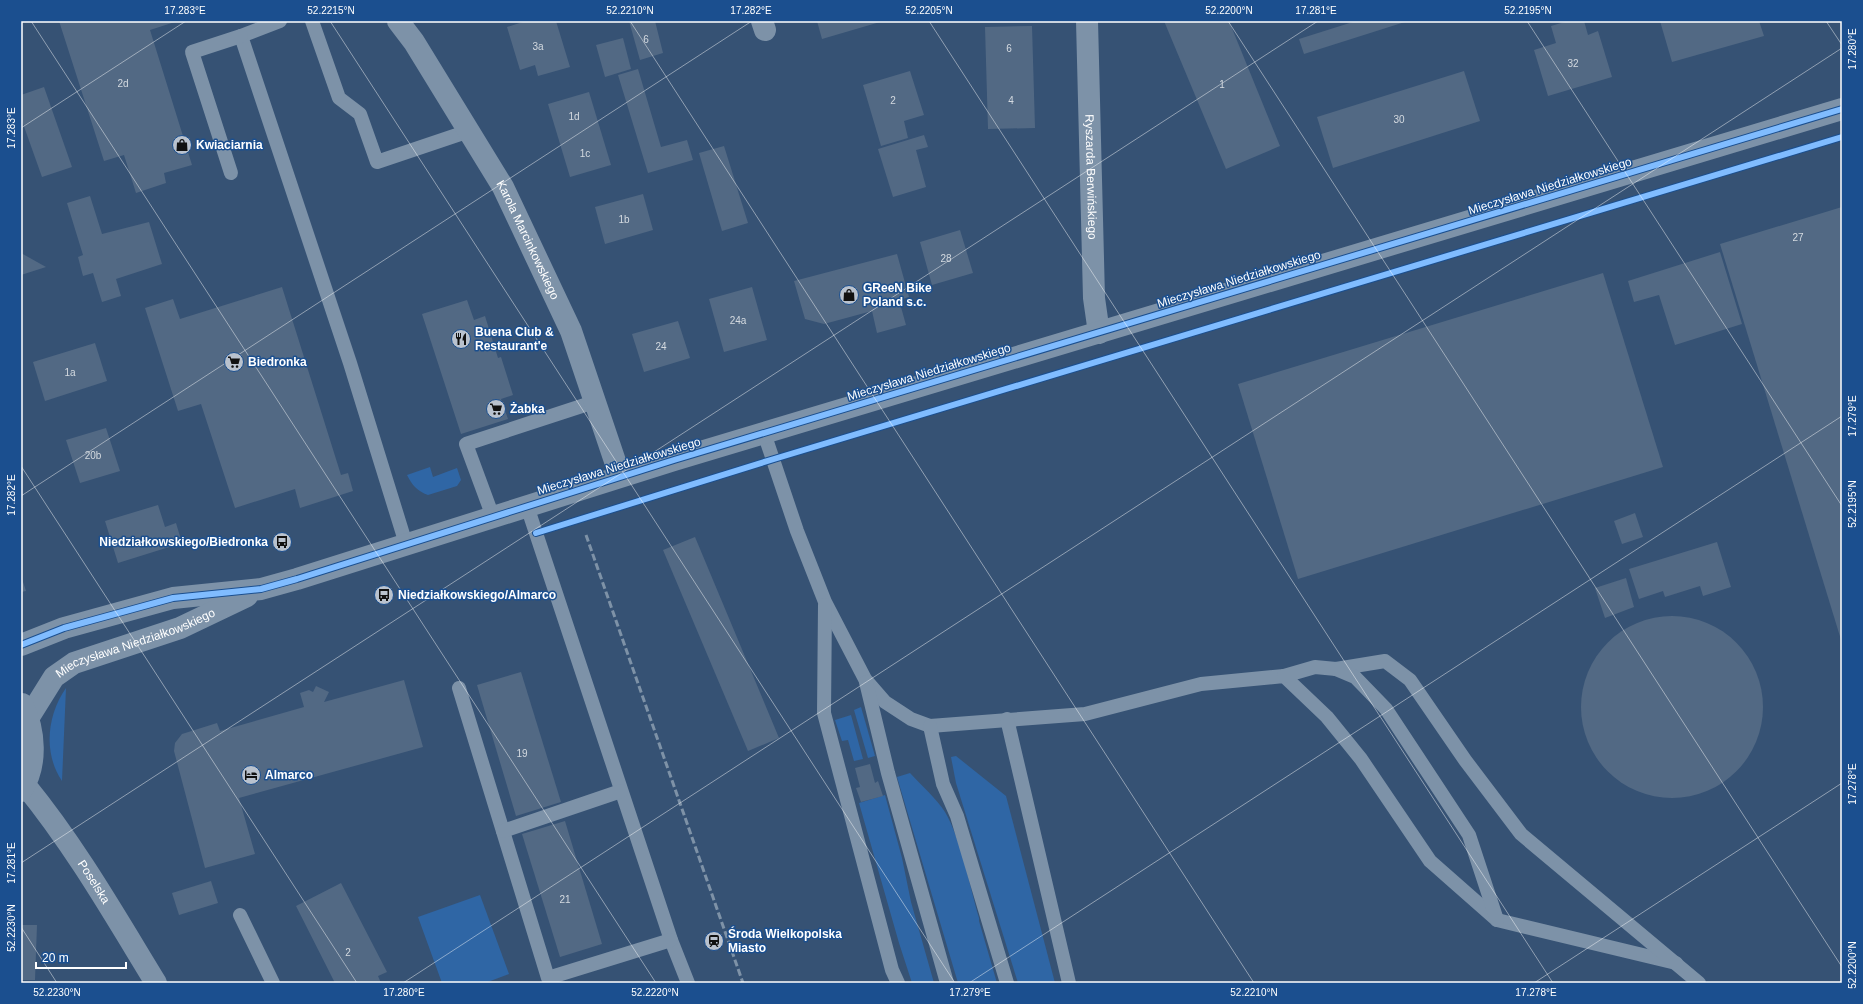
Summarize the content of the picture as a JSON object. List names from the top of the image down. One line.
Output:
{"streets":{"street":["Ryszarda Berwińskiego","Mieczysława Niedziałkowskiego","Karola Marcinkowskiego","Poselska"]},"crossings":[["Ryszarda Berwińskiego","Mieczysława Niedziałkowskiego"],["Mieczysława Niedziałkowskiego","Karola Marcinkowskiego"]],"places":{"shop":["Kwiaciarnia","GReeN Bike Poland s.c."],"restaurant":["Buena Club & Restaurant'e"],"supermarket":["Biedronka","Żabka"],"bus stop":["Niedziałkowskiego/Biedronka","Niedziałkowskiego/Almarco"],"hotel":["Almarco"],"station":["Środa Wielkopolska Miasto"]},"house_numbers":["6","3a","6","32","2d","1","2","4","1d","30","1c","1b","27","28","24a","24","1a","20b","19","21","2"],"scale_bar":"20 m","coordinates":["17.283°E","52.2215°N","52.2210°N","17.282°E","52.2205°N","52.2200°N","17.281°E","52.2195°N","17.280°E","17.279°E","17.278°E","52.2230°N","52.2220°N"]}
